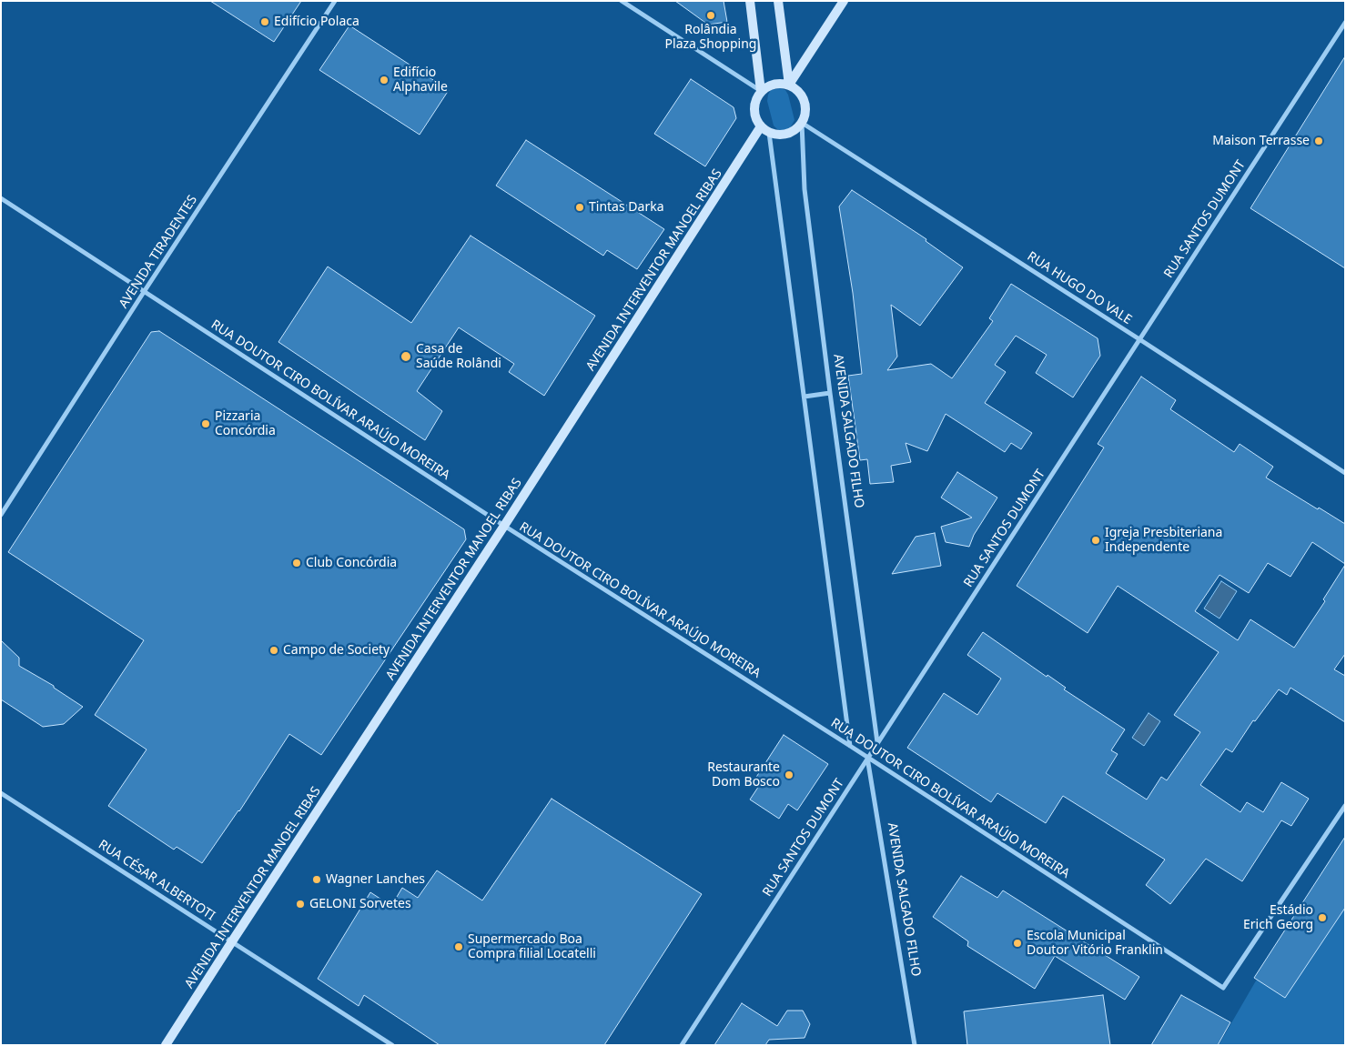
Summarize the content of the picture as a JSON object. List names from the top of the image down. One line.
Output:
{"streets":{"street":["RUA SANTOS DUMONT","AVENIDA TIRADENTES","AVENIDA INTERVENTOR MANOEL RIBAS","RUA HUGO DO VALE","RUA DOUTOR CIRO BOLÍVAR ARAÚJO MOREIRA","AVENIDA SALGADO FILHO","RUA CÉSAR ALBERTOTI"]},"crossings":[["RUA SANTOS DUMONT","RUA HUGO DO VALE"],["RUA SANTOS DUMONT","RUA DOUTOR CIRO BOLÍVAR ARAÚJO MOREIRA"],["RUA SANTOS DUMONT","AVENIDA SALGADO FILHO"],["AVENIDA TIRADENTES","RUA DOUTOR CIRO BOLÍVAR ARAÚJO MOREIRA"],["AVENIDA INTERVENTOR MANOEL RIBAS","RUA HUGO DO VALE"],["AVENIDA INTERVENTOR MANOEL RIBAS","RUA DOUTOR CIRO BOLÍVAR ARAÚJO MOREIRA"],["AVENIDA INTERVENTOR MANOEL RIBAS","AVENIDA SALGADO FILHO"],["AVENIDA INTERVENTOR MANOEL RIBAS","RUA CÉSAR ALBERTOTI"],["RUA HUGO DO VALE","AVENIDA SALGADO FILHO"],["RUA DOUTOR CIRO BOLÍVAR ARAÚJO MOREIRA","AVENIDA SALGADO FILHO"]],"places":["Rolândia Plaza Shopping","Edifício Polaca","Edifício Alphavile","Maison Terrasse","Tintas Darka","Casa de Saúde Rolândi","Pizzaria Concórdia","Igreja Presbiteriana Independente","Club Concórdia","Campo de Society","Restaurante Dom Bosco","Wagner Lanches","GELONI Sorvetes","Estádio Erich Georg","Escola Municipal Doutor Vitório Franklin","Supermercado Boa Compra filial Locatelli"]}
